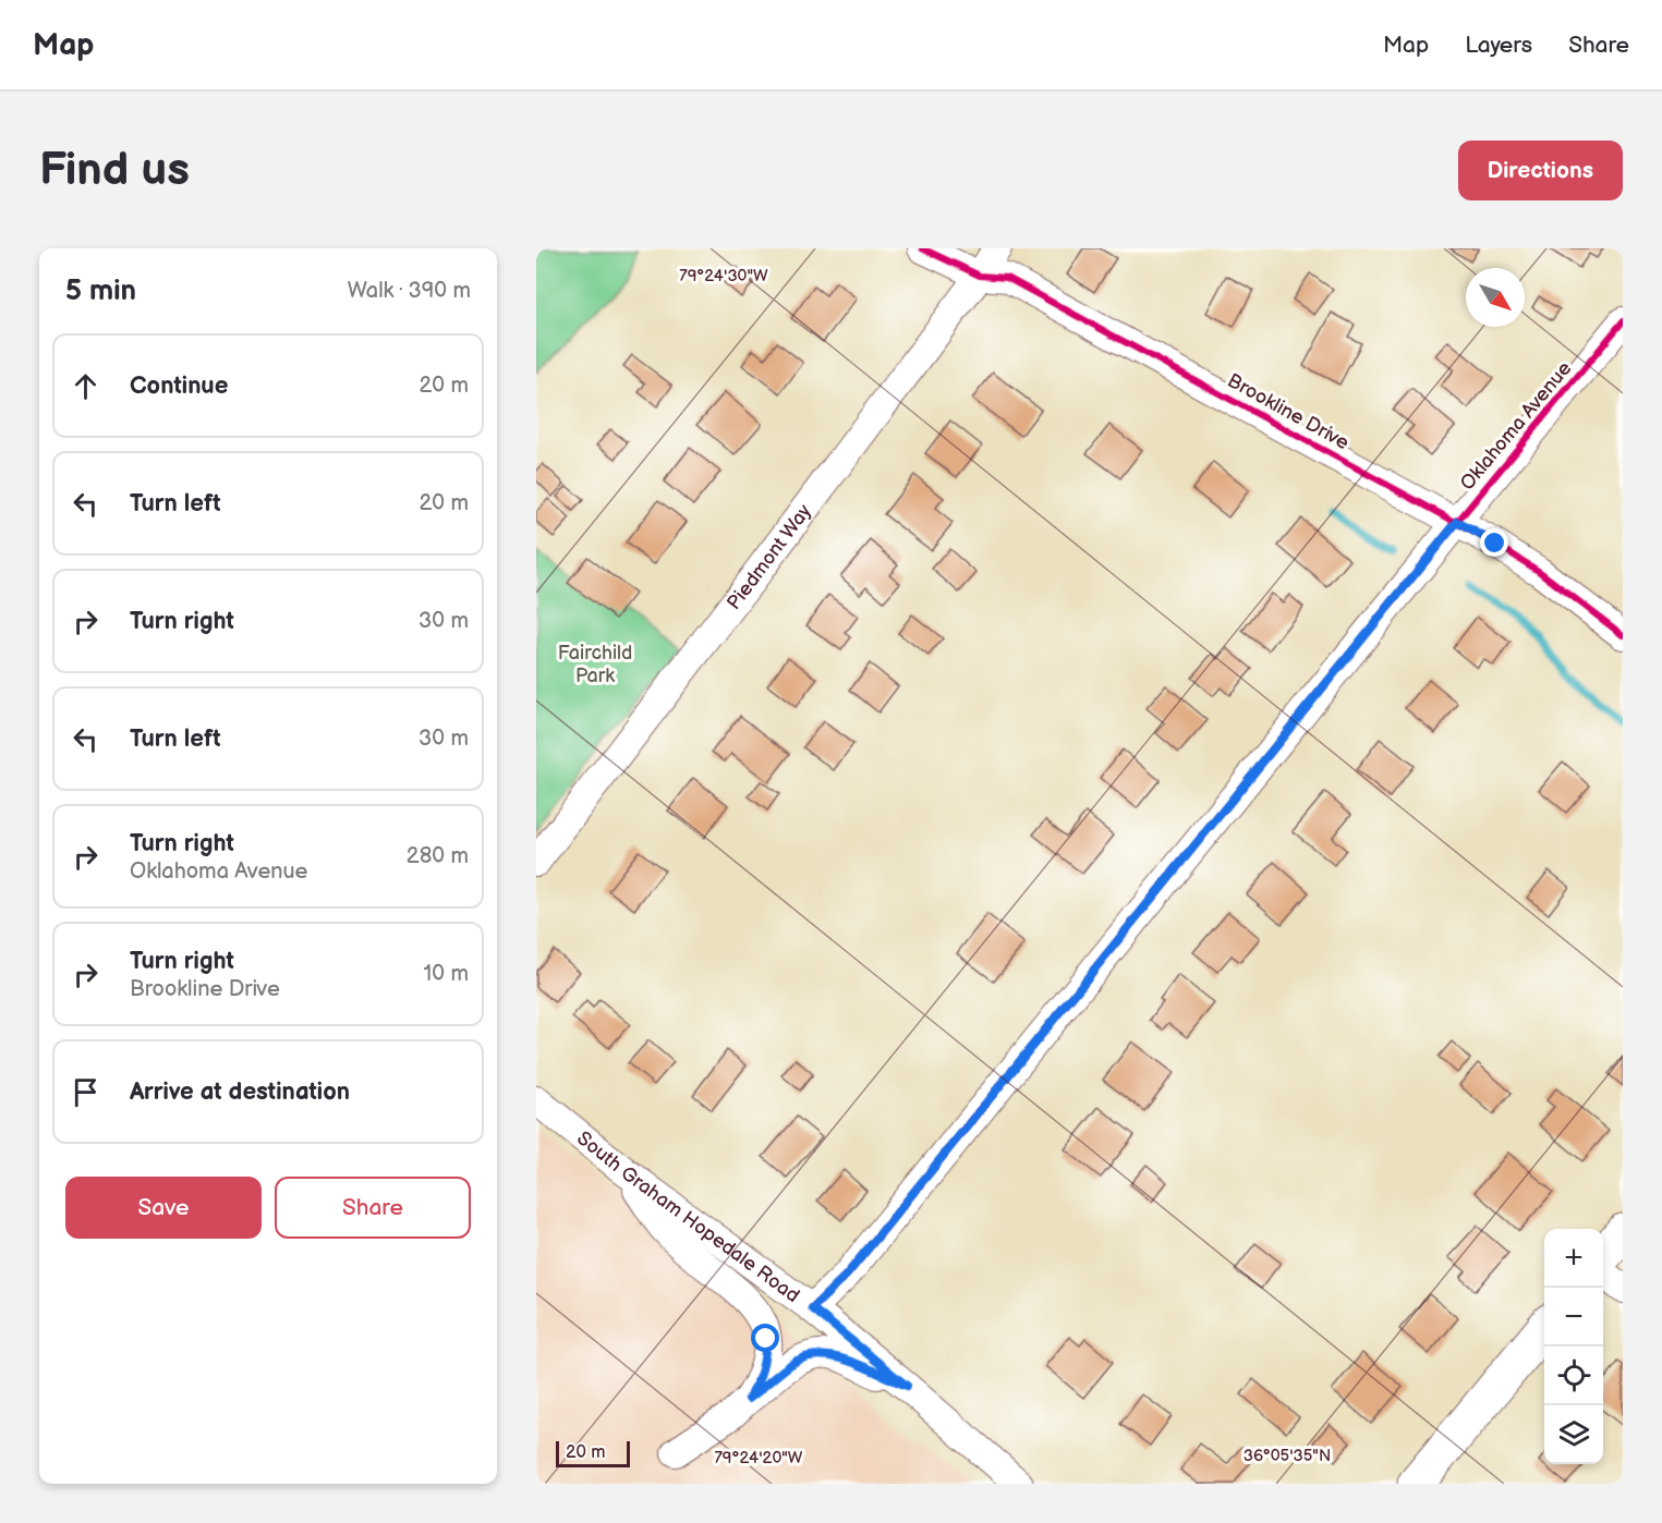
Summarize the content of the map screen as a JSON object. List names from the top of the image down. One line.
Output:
{"streets":{"street":["Brookline Drive","Oklahoma Avenue","Piedmont Way","South Graham Hopedale Road"]},"crossings":[["Brookline Drive","Oklahoma Avenue"],["Brookline Drive","Piedmont Way"],["Oklahoma Avenue","South Graham Hopedale Road"]],"parks":["Fairchild Park"],"scale_bar":"20 m","north":"bottom right","page":{"header":"Map","nav":["Map","Layers","Share"],"buttons":["Directions",["Save","Share"]],"title":"Find us","heading":["5 min","Walk · 390 m"],"list":[["Continue","20 m"],["Turn left","20 m"],["Turn right","30 m"],["Turn left","30 m"],["Turn right","Oklahoma Avenue","280 m"],["Turn right","Brookline Drive","10 m"],"Arrive at destination"],"map_buttons":["+","−"],"scale":"20 m"},"coordinates":["79°24'30\"W","36°05'35\"N","79°24'20\"W"]}
